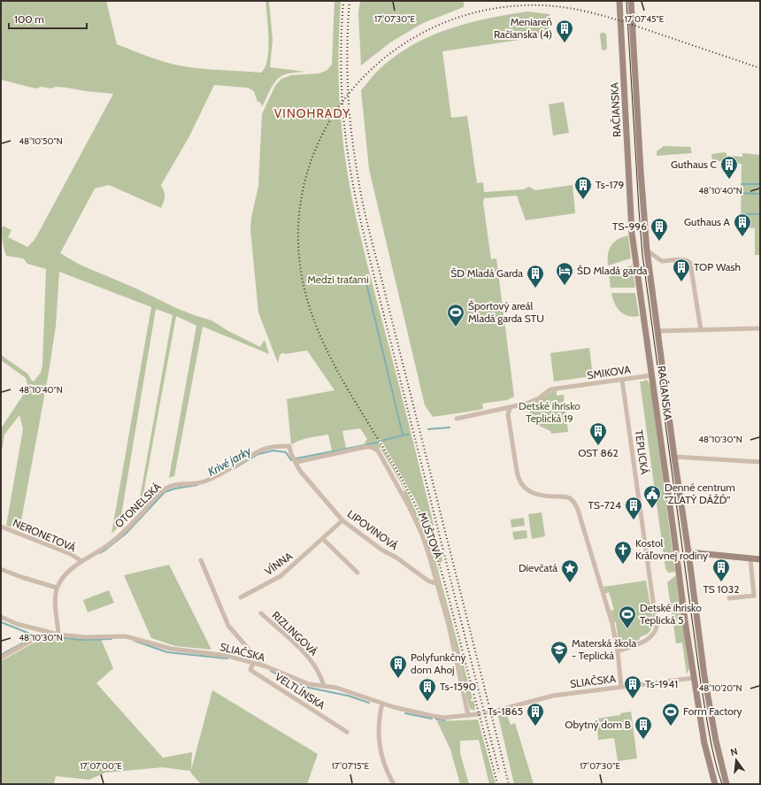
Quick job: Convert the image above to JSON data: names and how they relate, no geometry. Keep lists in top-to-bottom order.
{
  "streets": {
    "main road": ["RAČIANSKA"],
    "street": [
      "SMIKOVA",
      "TEPLICKÁ",
      "OTONELSKÁ",
      "LIPOVINOVÁ",
      "NERONETOVÁ",
      "MUŠTOVÁ",
      "VÍNNA",
      "RIZLINGOVÁ",
      "SLIAČSKA",
      "VELTLÍNSKA"
    ]
  },
  "crossings": [
    ["RAČIANSKA", "SMIKOVA"],
    ["RAČIANSKA", "SLIAČSKA"],
    ["SMIKOVA", "TEPLICKÁ"],
    ["OTONELSKÁ", "LIPOVINOVÁ"],
    ["OTONELSKÁ", "NERONETOVÁ"],
    ["LIPOVINOVÁ", "MUŠTOVÁ"],
    ["LIPOVINOVÁ", "VÍNNA"],
    ["MUŠTOVÁ", "SLIAČSKA"],
    ["RIZLINGOVÁ", "SLIAČSKA"],
    ["SLIAČSKA", "VELTLÍNSKA"]
  ],
  "districts": ["VINOHRADY"],
  "water": ["Krivé jarky"],
  "parks": ["Medzi traťami", "Detské ihrisko Teplická 19"],
  "places": {
    "building": [
      "Meniareň Račianska (4)",
      "Guthaus C",
      "Ts-179",
      "Guthaus A",
      "TS-996",
      "TOP Wash",
      "ŠD Mladá Garda",
      "OST 862",
      "TS-724",
      "TS 1032",
      "Polyfunkčný dom Ahoj",
      "Ts-1941",
      "Ts-1590",
      "Ts-1865",
      "Obytný dom B"
    ],
    "hotel": ["ŠD Mladá garda"],
    "sports": ["Športový areál Mladá garda STU", "Detské ihrisko Teplická 5", "Form Factory"],
    "public building": ["Denné centrum \"ZLATÝ DÁŽĎ\""],
    "church": ["Kostol Kráľovnej rodiny"],
    "place": ["Dievčatá"],
    "school or university": ["Materská škola - Teplická"]
  },
  "scale_bar": "100 m",
  "north": "top",
  "coordinates": [
    "17°07'30\"E",
    "17°07'45\"E",
    "48°10'50\"N",
    "48°10'40\"N",
    "48°10'30\"N",
    "48°10'20\"N",
    "17°07'00\"E",
    "17°07'15\"E"
  ]
}
